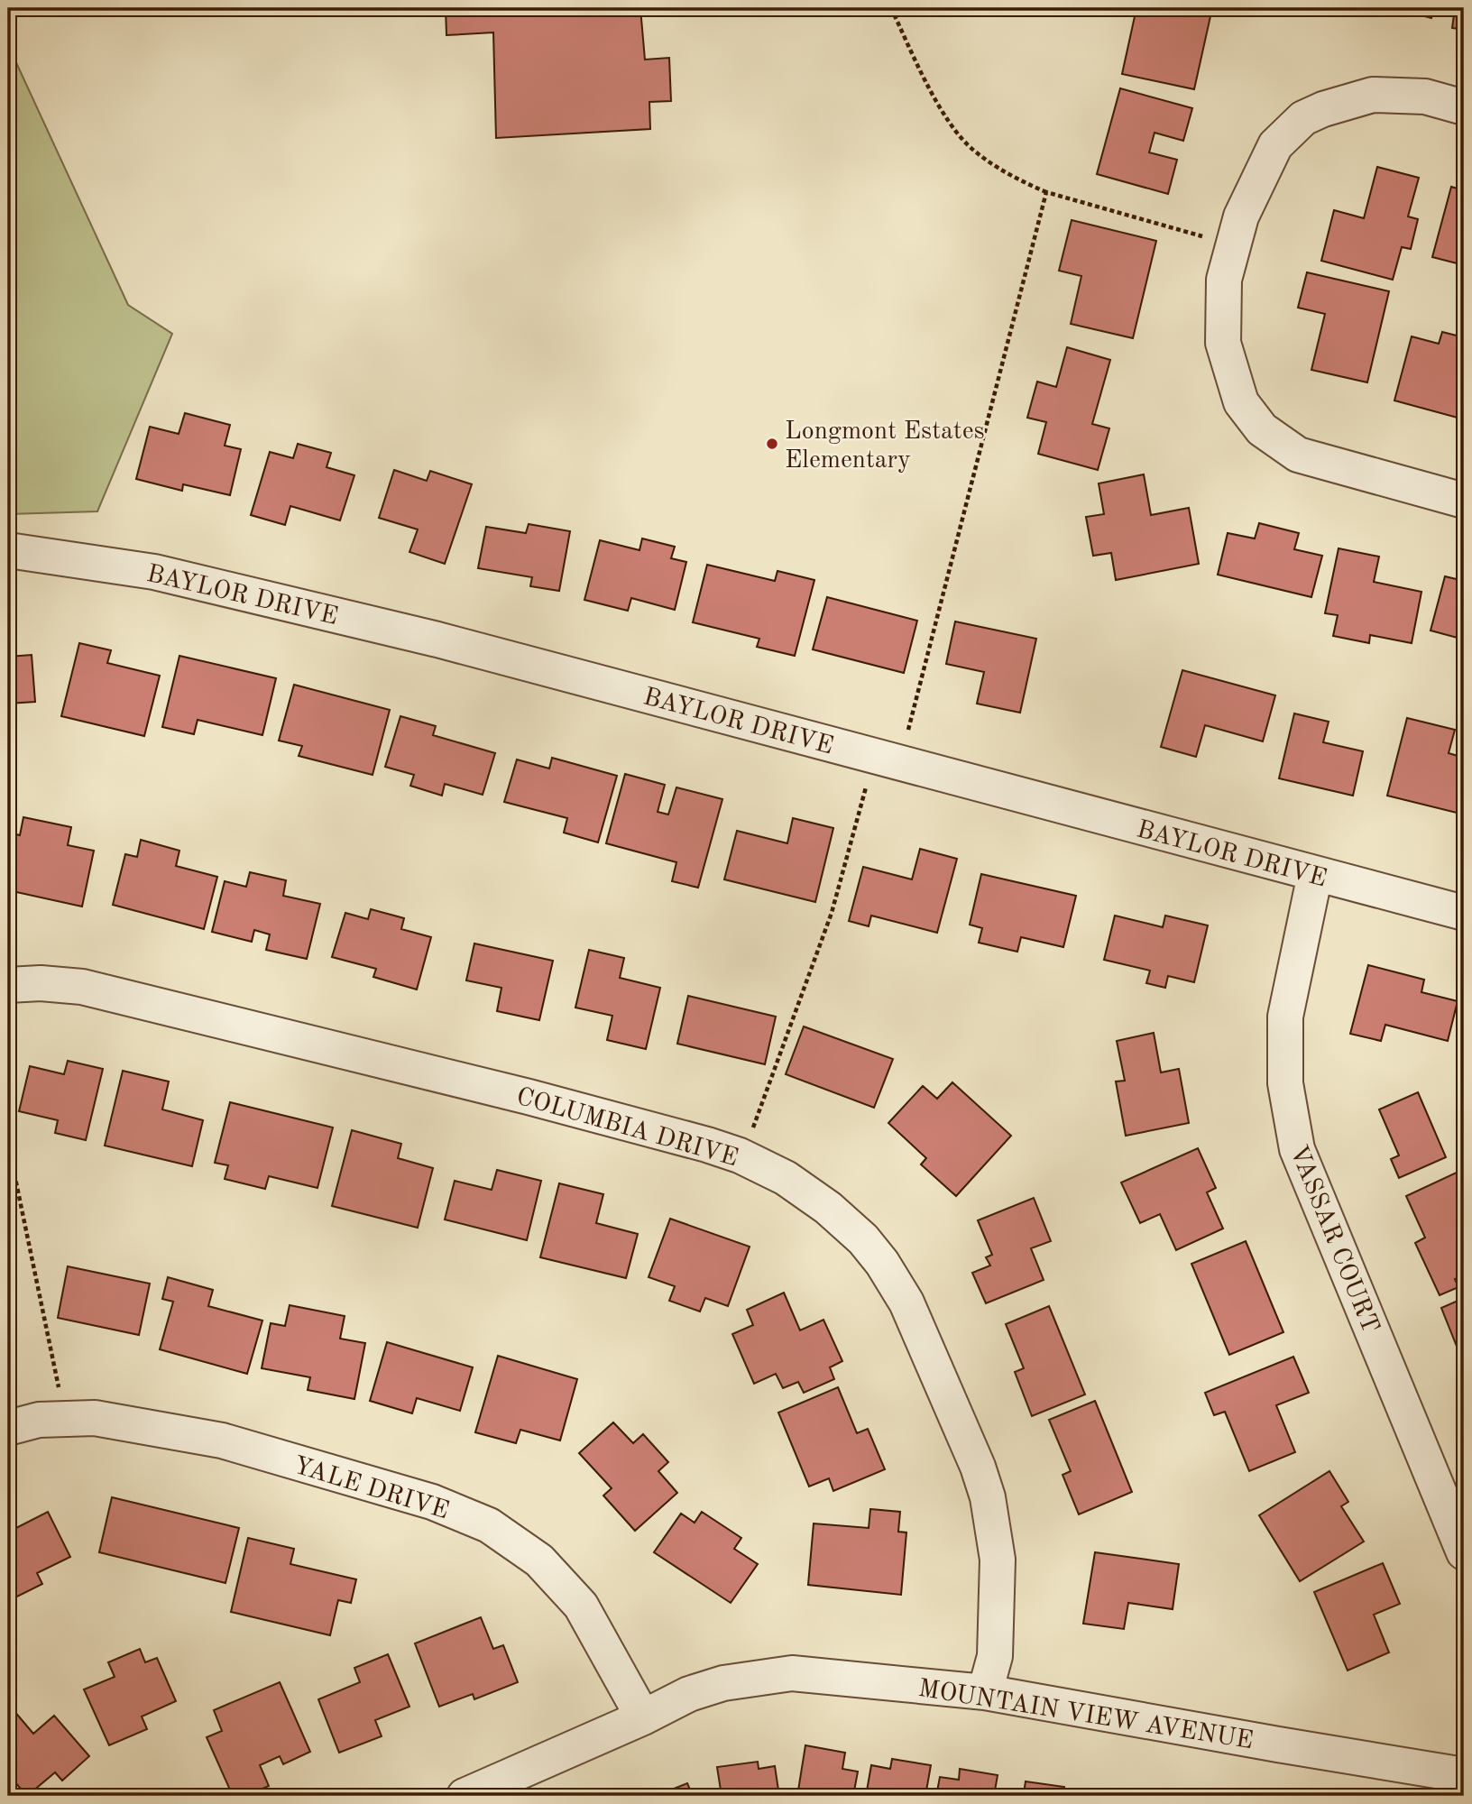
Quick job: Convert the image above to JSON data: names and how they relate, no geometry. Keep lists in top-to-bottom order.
{
  "streets": {
    "street": [
      "BAYLOR DRIVE",
      "COLUMBIA DRIVE",
      "VASSAR COURT",
      "YALE DRIVE",
      "MOUNTAIN VIEW AVENUE"
    ]
  },
  "crossings": [
    ["BAYLOR DRIVE", "VASSAR COURT"],
    ["COLUMBIA DRIVE", "MOUNTAIN VIEW AVENUE"],
    ["YALE DRIVE", "MOUNTAIN VIEW AVENUE"]
  ],
  "places": ["Longmont Estates Elementary"]
}
